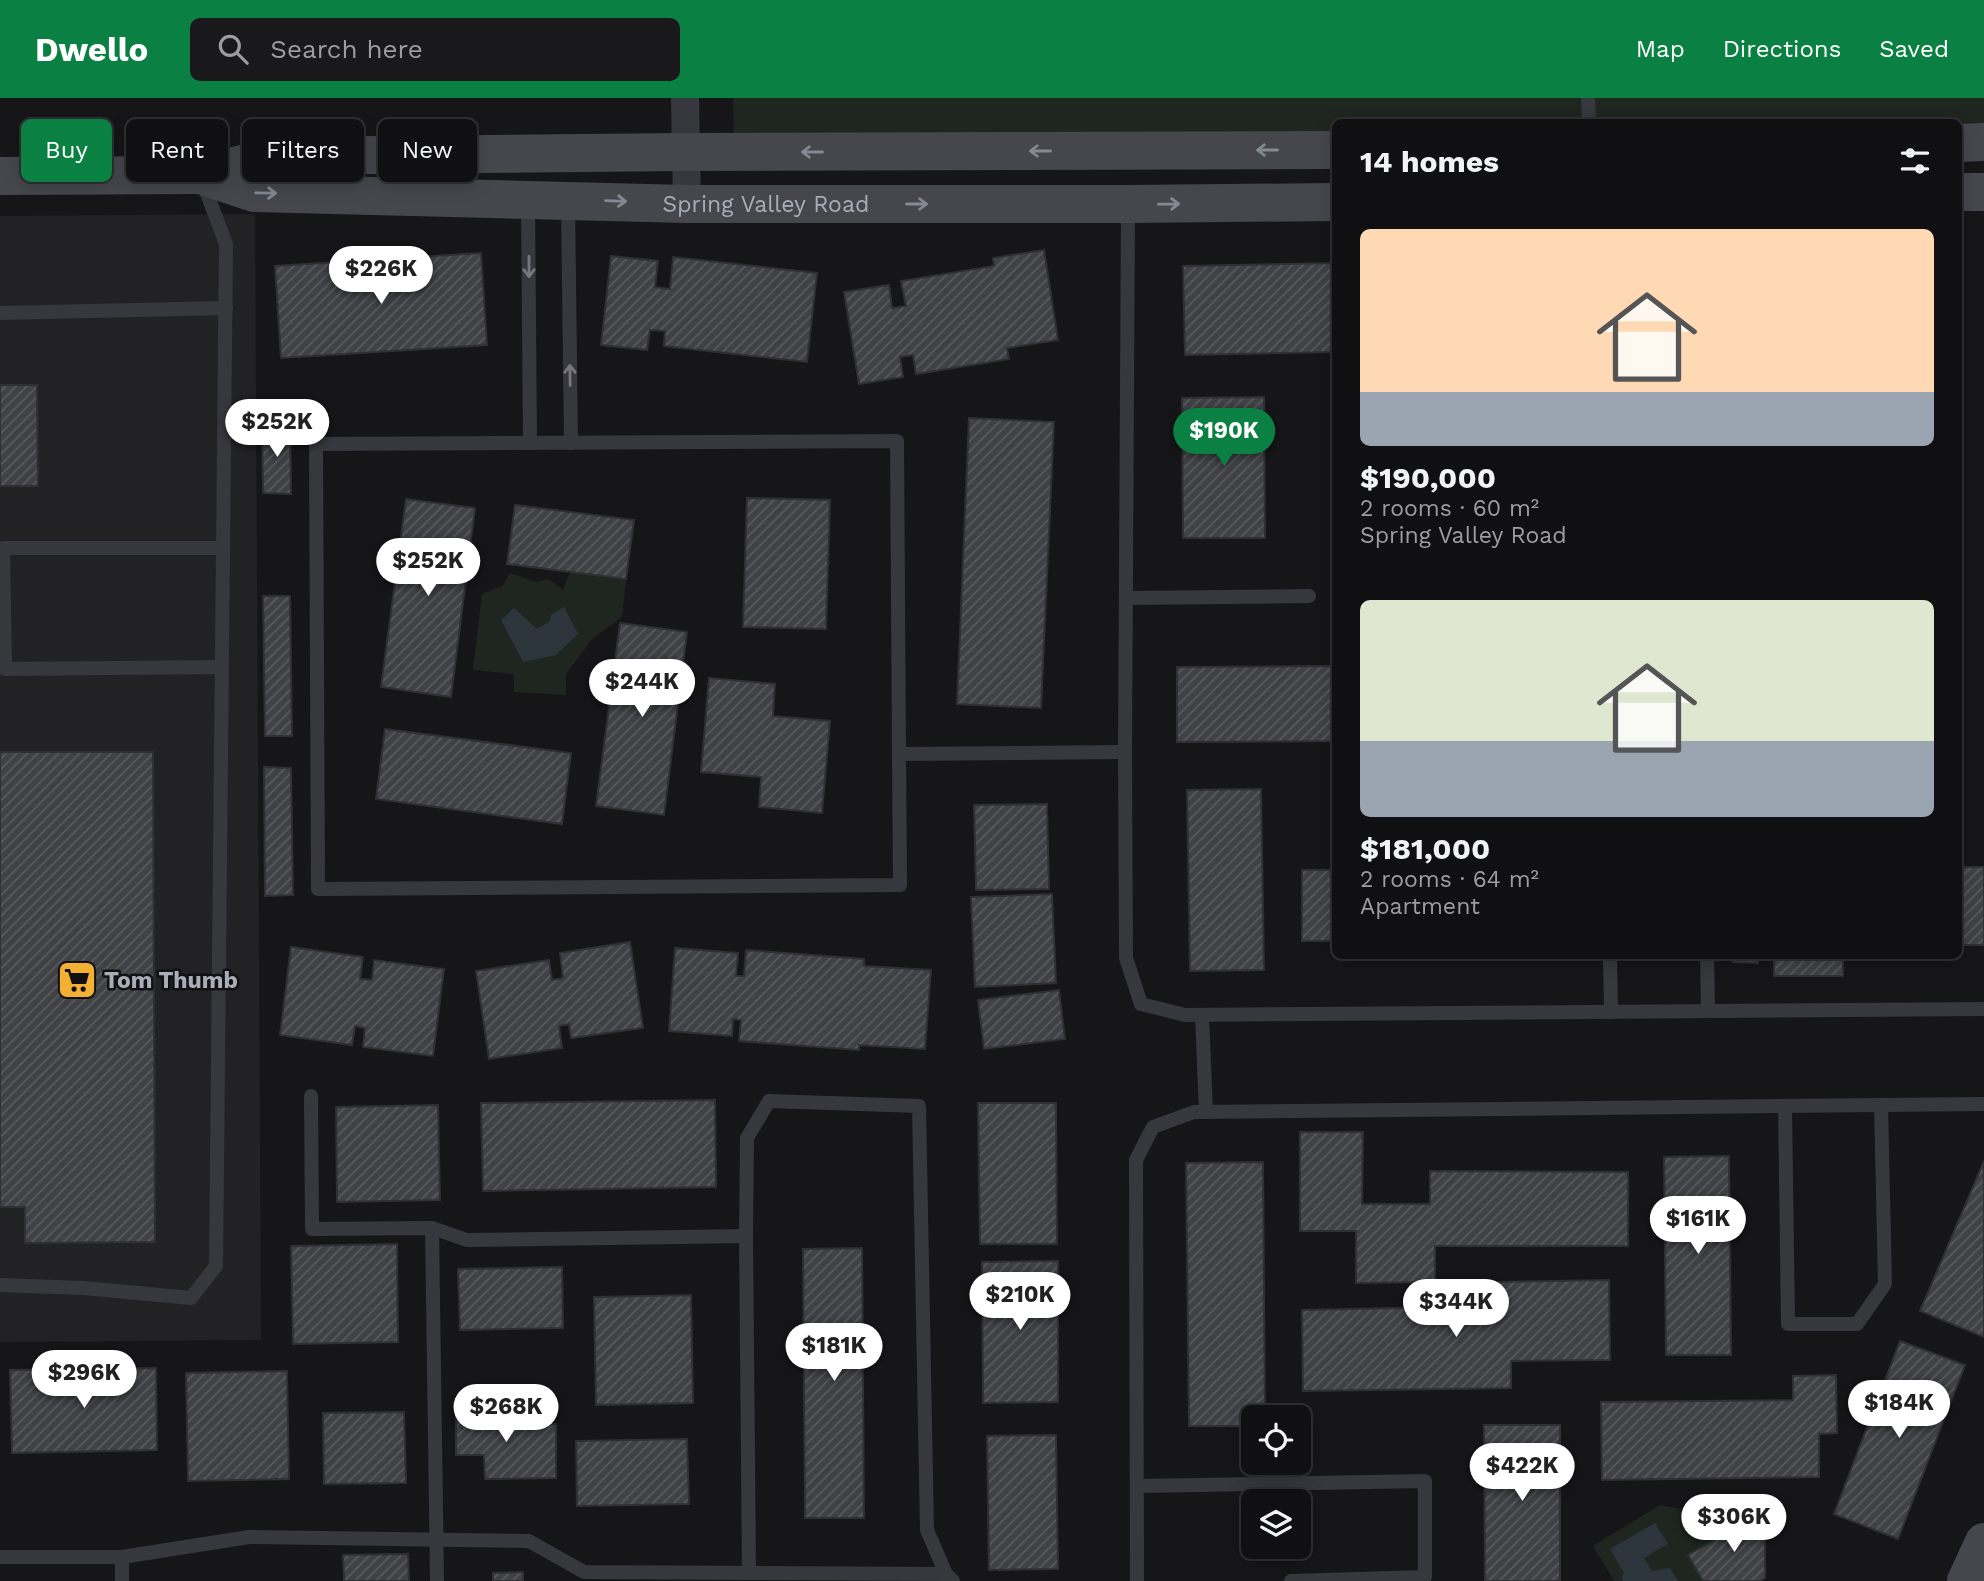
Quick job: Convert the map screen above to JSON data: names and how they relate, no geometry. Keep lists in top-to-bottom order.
{
  "streets": {
    "street": ["Spring Valley Road"]
  },
  "places": {
    "supermarket": ["Tom Thumb"]
  },
  "page": {
    "header": "Dwello",
    "search": "Search here",
    "nav": ["Map", "Directions", "Saved"],
    "chip": [
      "Buy",
      "Rent",
      "Filters",
      "New"
    ],
    "heading": "14 homes",
    "list": [
      {
        "name": "$190,000",
        "note": "2 rooms · 60 m² · Spring Valley Road"
      },
      {
        "name": "$181,000",
        "note": "2 rooms · 64 m² · Apartment"
      }
    ],
    "price": [
      "$226K",
      "$252K",
      "$190K",
      "$252K",
      "$244K",
      "$161K",
      "$210K",
      "$344K",
      "$181K",
      "$296K",
      "$184K",
      "$268K",
      "$422K",
      "$306K"
    ]
  }
}
